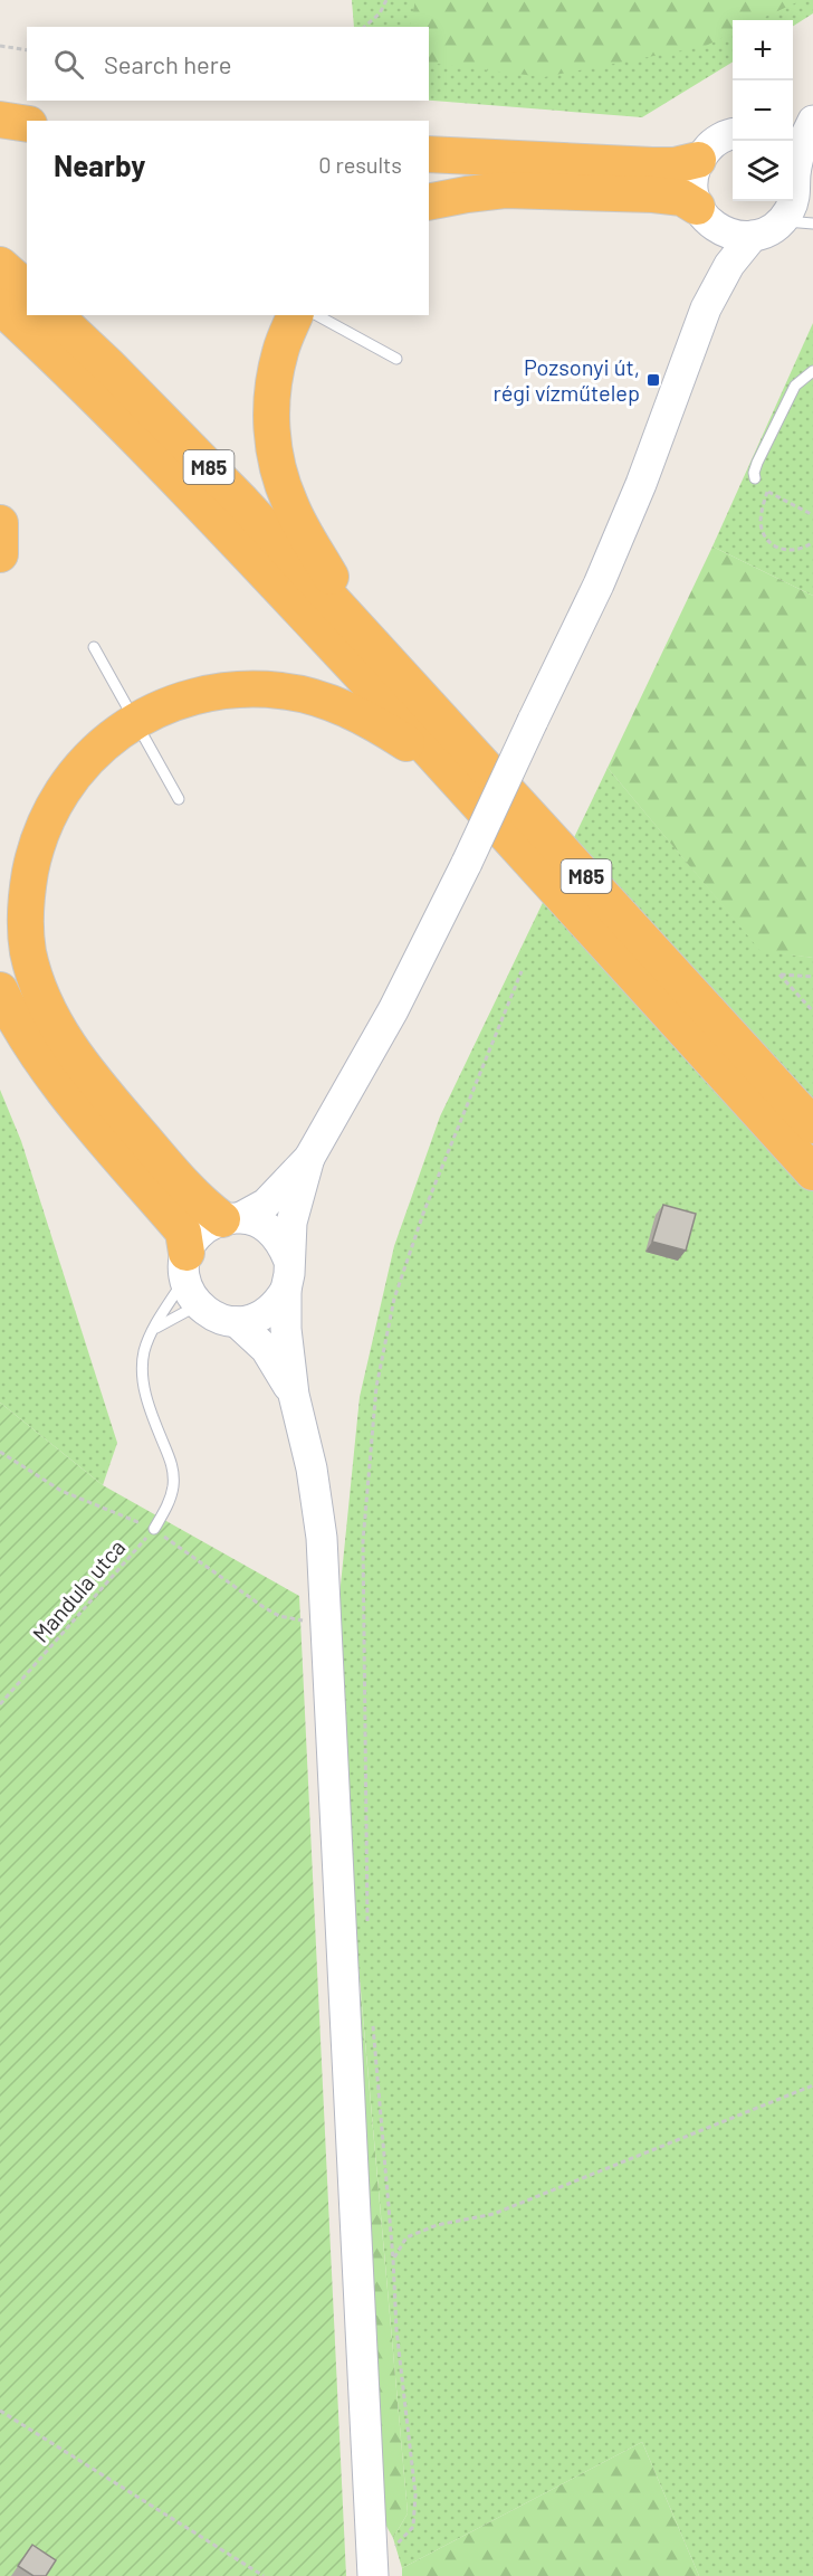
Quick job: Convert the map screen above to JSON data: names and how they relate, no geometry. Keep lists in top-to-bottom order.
{
  "streets": {
    "highway": ["M85"],
    "path": ["Mandula utca"]
  },
  "places": {
    "transit": ["Pozsonyi út, régi vízműtelep"]
  },
  "page": {
    "map_buttons": ["+", "−"],
    "search": "Search here",
    "heading": ["Nearby", "0 results"]
  }
}
